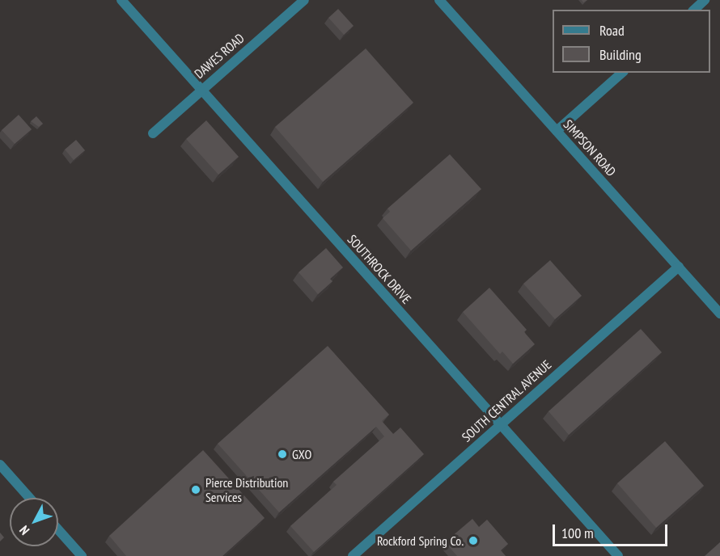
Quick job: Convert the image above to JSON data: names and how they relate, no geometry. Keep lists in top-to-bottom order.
{
  "streets": {
    "street": [
      "DAWES ROAD",
      "SIMPSON ROAD",
      "SOUTHROCK DRIVE",
      "SOUTH CENTRAL AVENUE"
    ]
  },
  "crossings": [
    ["DAWES ROAD", "SOUTHROCK DRIVE"],
    ["SIMPSON ROAD", "SOUTH CENTRAL AVENUE"],
    ["SOUTHROCK DRIVE", "SOUTH CENTRAL AVENUE"]
  ],
  "places": ["GXO", "Pierce Distribution Services", "Rockford Spring Co."],
  "legend": ["Road", "Building"],
  "scale_bar": "100 m",
  "north": "bottom left"
}
